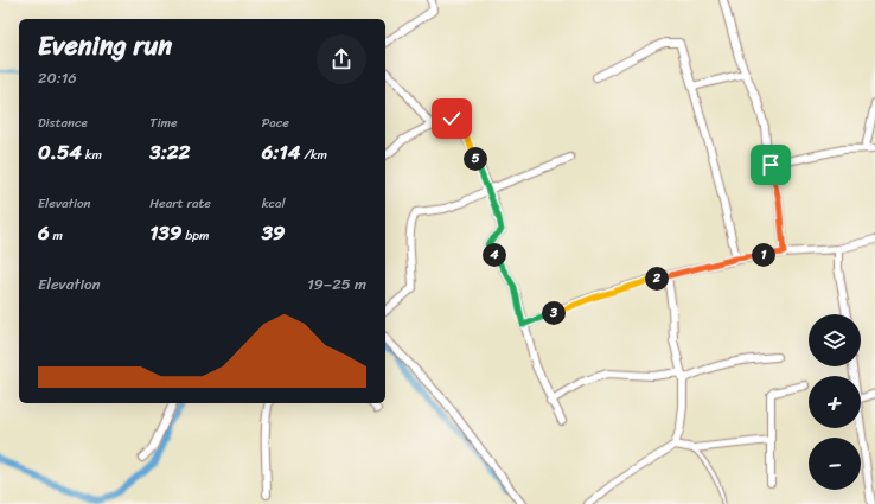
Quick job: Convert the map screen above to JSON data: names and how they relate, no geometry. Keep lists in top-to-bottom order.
{
  "page": {
    "heading": ["Evening run", "20:16"],
    "stats": [
      ["Distance", "0.54 km"],
      ["Time", "3:22"],
      ["Pace", "6:14 /km"],
      ["Elevation", "6 m"],
      ["Heart rate", "139 bpm"],
      ["kcal", "39"]
    ],
    "pins": [
      "5",
      "1",
      "4",
      "2",
      "3"
    ],
    "chart": ["Elevation", "19–25 m"],
    "map_buttons": ["+", "−"]
  }
}
